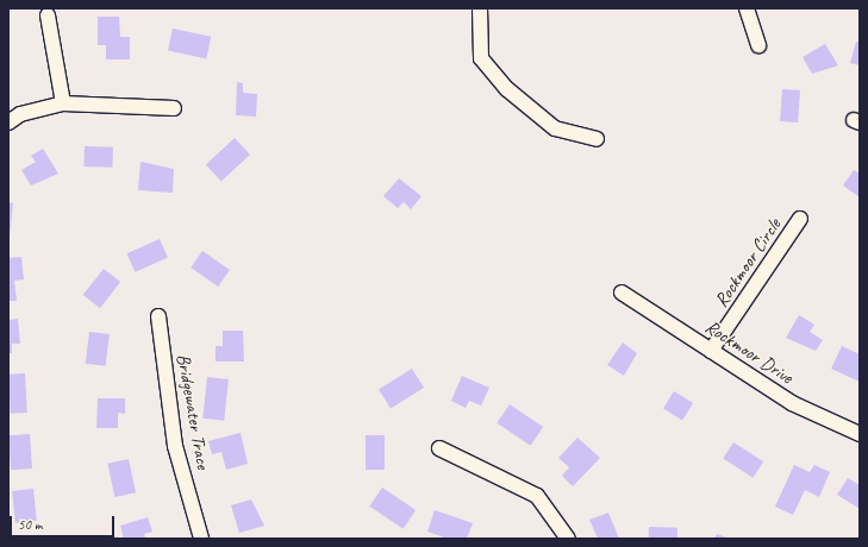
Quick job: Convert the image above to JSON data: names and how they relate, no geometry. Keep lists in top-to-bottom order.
{
  "streets": {
    "street": ["Rockmoor Circle", "Rockmoor Drive", "Bridgewater Trace"]
  },
  "crossings": [
    ["Rockmoor Circle", "Rockmoor Drive"]
  ],
  "scale_bar": "50 m"
}
